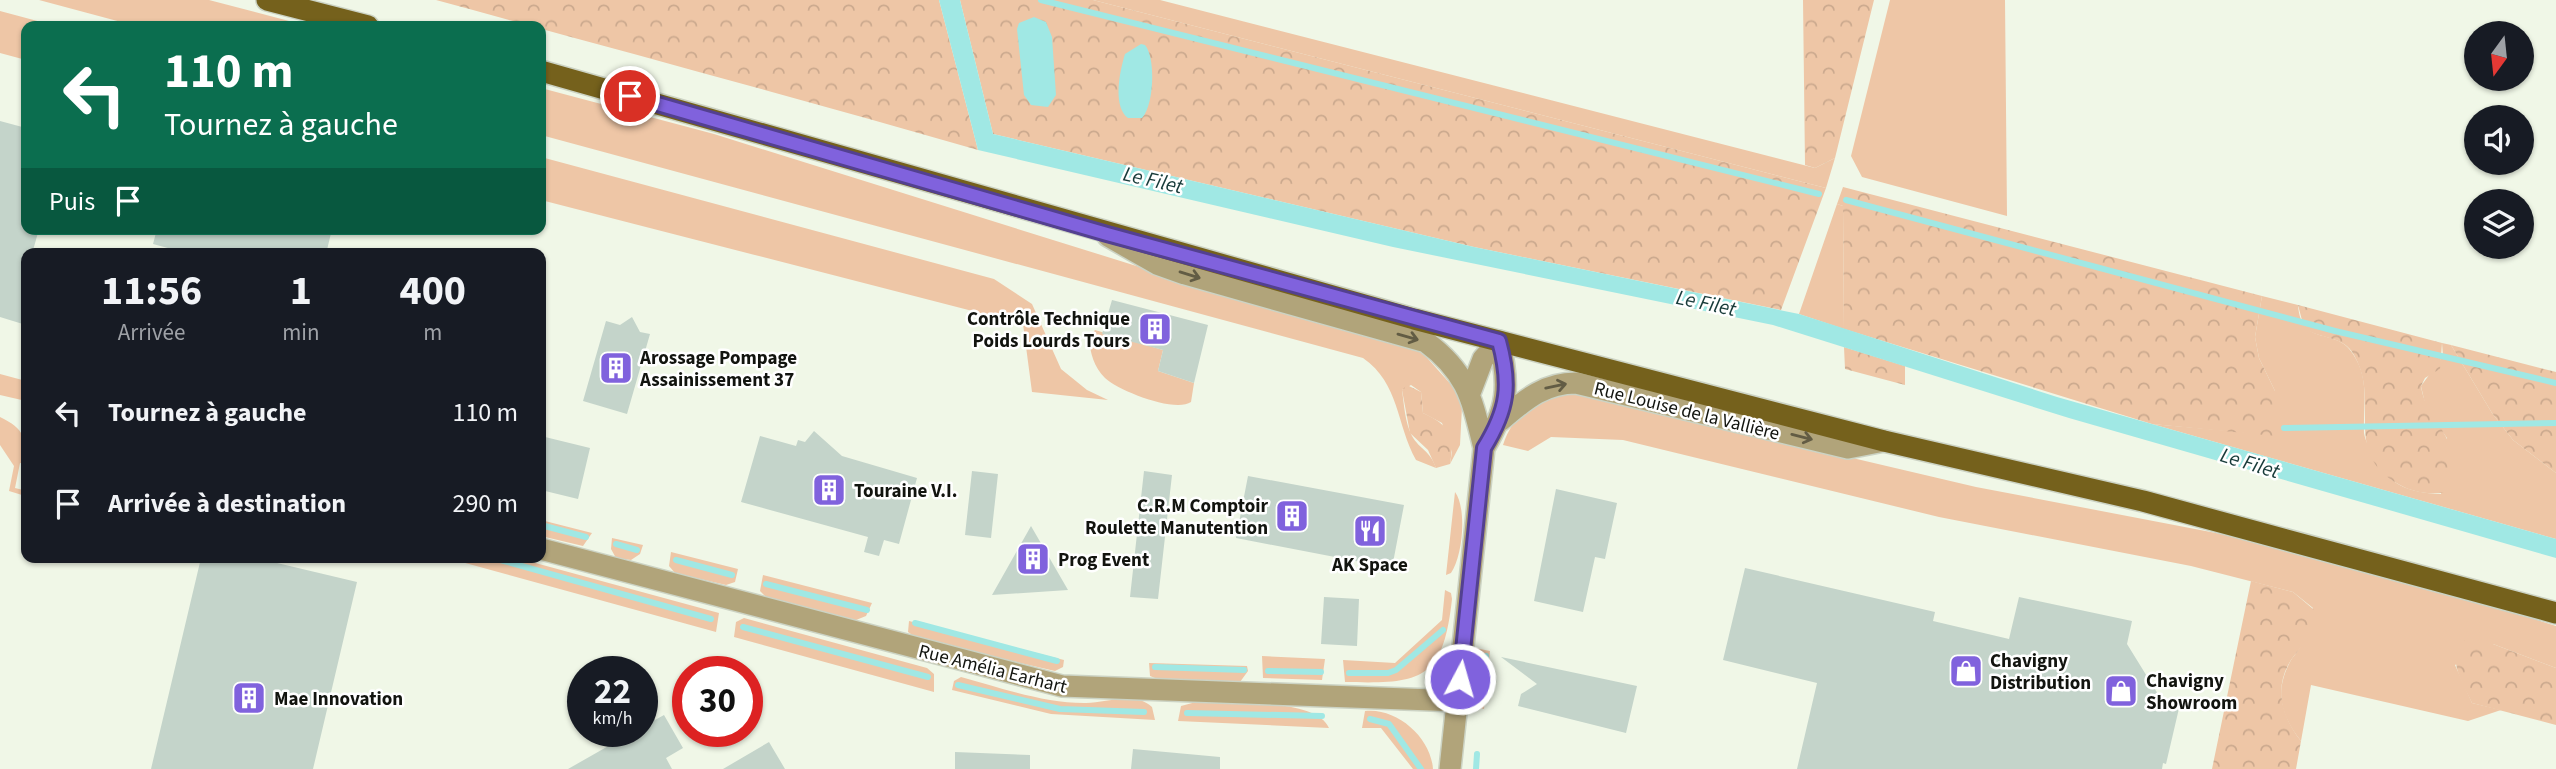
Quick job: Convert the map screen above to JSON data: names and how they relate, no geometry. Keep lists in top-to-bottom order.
{
  "streets": {
    "street": ["Rue Louise de la Vallière", "Rue Amélia Earhart"]
  },
  "crossings": [
    ["Rue Louise de la Vallière", "Rue Amélia Earhart"]
  ],
  "one_way": ["Rue Louise de la Vallière"],
  "water": ["Le Filet"],
  "places": {
    "building": [
      "Contrôle Technique Poids Lourds Tours",
      "Arossage Pompage Assainissement 37",
      "Touraine V.I.",
      "C.R.M Comptoir Roulette Manutention",
      "Prog Event",
      "Mae Innovation"
    ],
    "restaurant": ["AK Space"],
    "shop": ["Chavigny Distribution", "Chavigny Showroom"]
  },
  "north": "bottom",
  "page": {
    "turn": ["110 m", "Tournez à gauche"],
    "then": "Puis",
    "eta": [
      "11:56",
      "Arrivée",
      "1",
      "min",
      "400",
      "m"
    ],
    "list": [
      {
        "name": "Tournez à gauche",
        "value": "110 m"
      },
      {
        "name": "Arrivée à destination",
        "value": "290 m"
      }
    ],
    "speed": "22 km/h",
    "limit": "30"
  }
}
